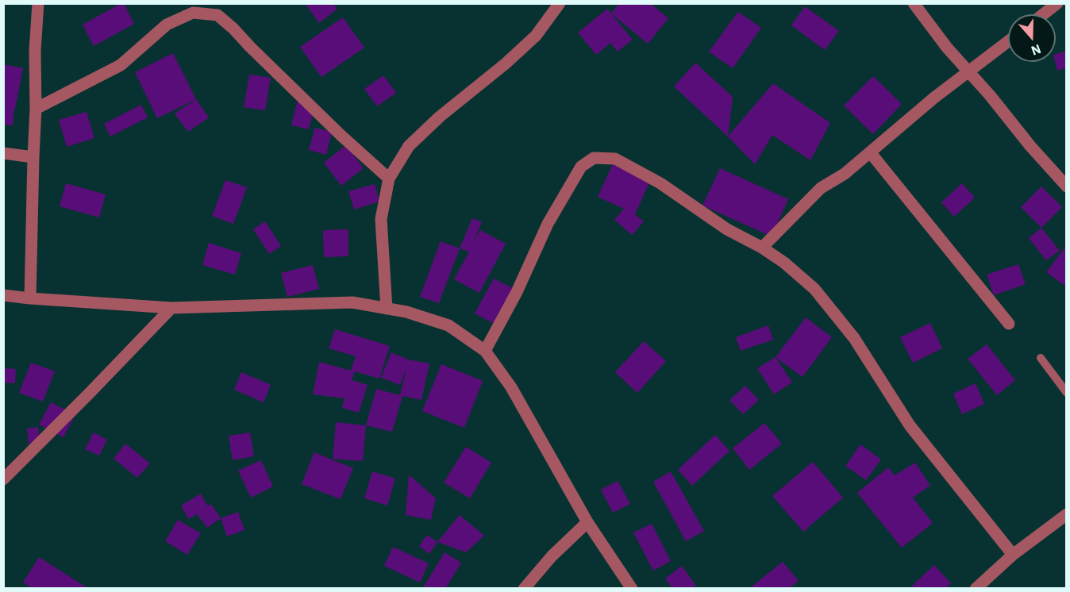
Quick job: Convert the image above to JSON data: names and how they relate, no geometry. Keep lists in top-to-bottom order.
{
  "north": "bottom"
}
